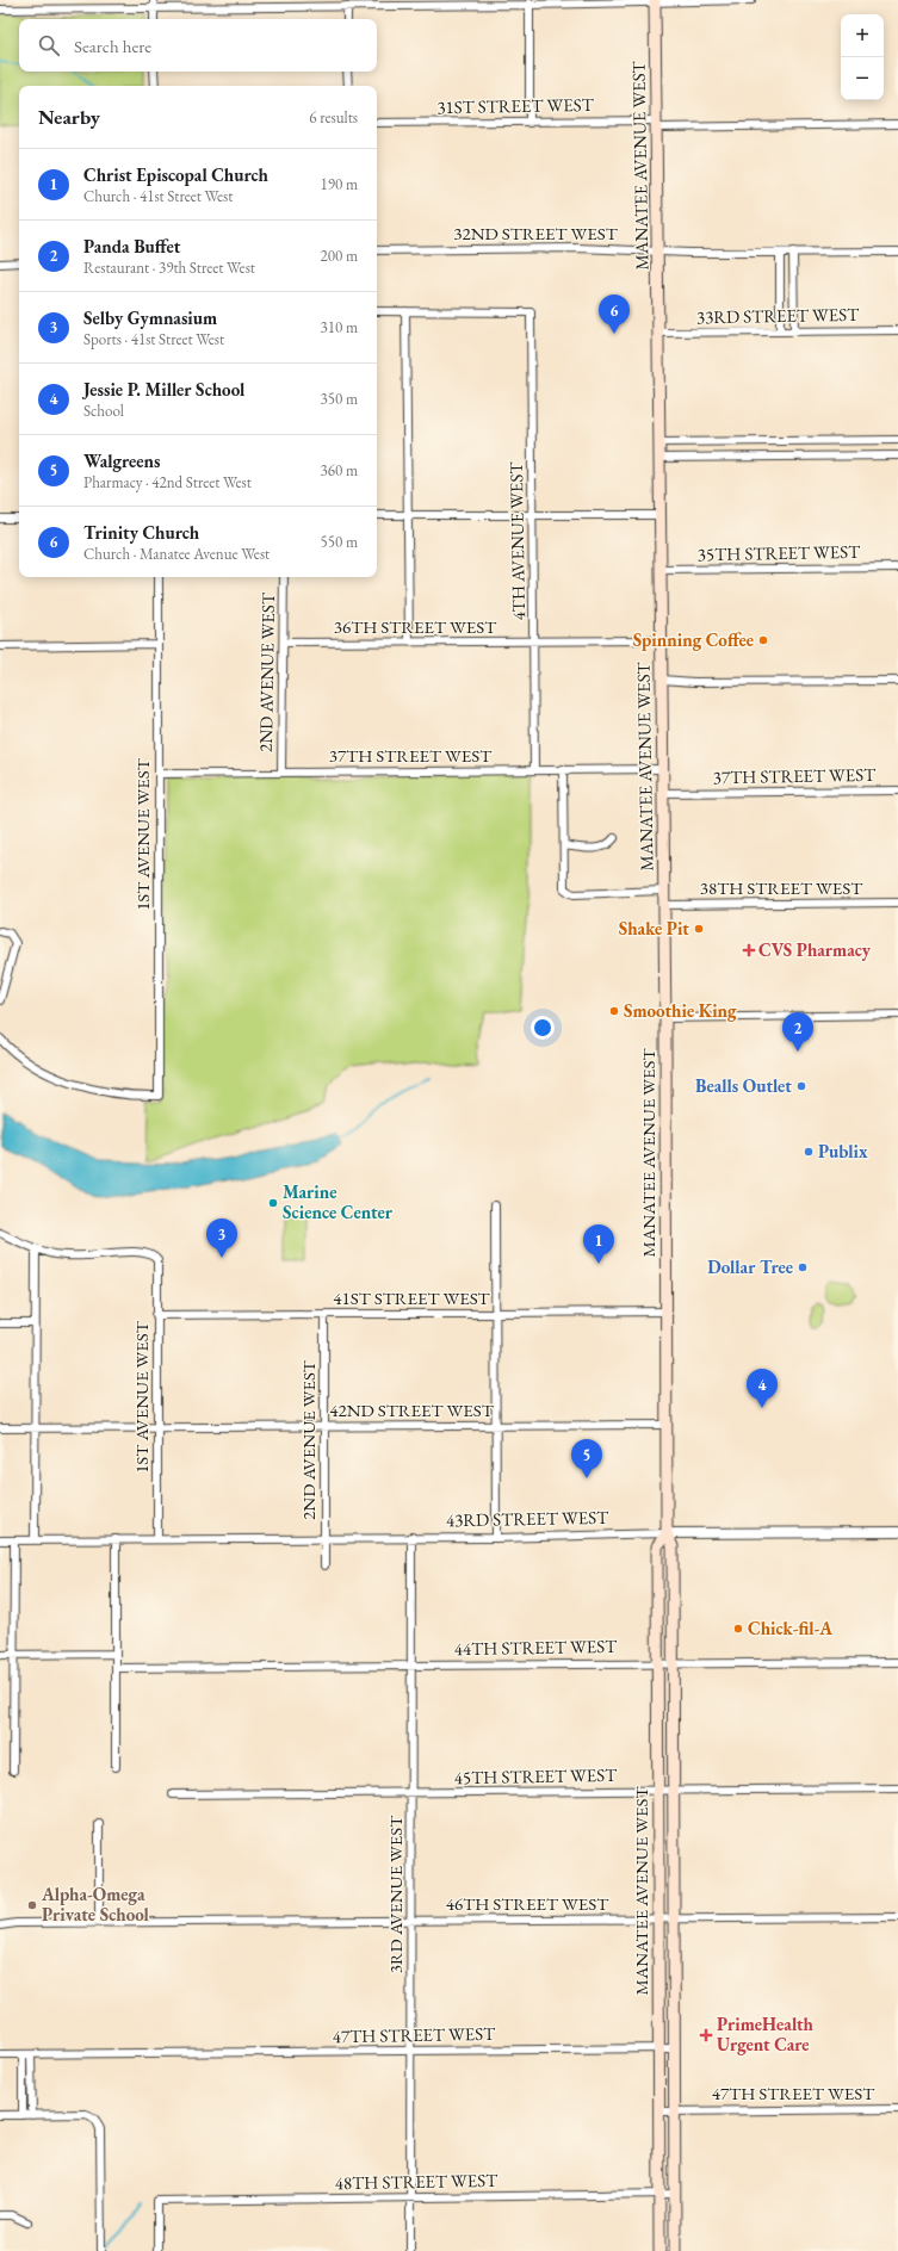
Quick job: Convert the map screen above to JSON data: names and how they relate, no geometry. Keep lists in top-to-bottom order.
{
  "streets": {
    "main road": ["MANATEE AVENUE WEST"],
    "street": [
      "31ST STREET WEST",
      "32ND STREET WEST",
      "33RD STREET WEST",
      "4TH AVENUE WEST",
      "35TH STREET WEST",
      "36TH STREET WEST",
      "2ND AVENUE WEST",
      "37TH STREET WEST",
      "1ST AVENUE WEST",
      "38TH STREET WEST",
      "41ST STREET WEST",
      "42ND STREET WEST",
      "43RD STREET WEST",
      "44TH STREET WEST",
      "45TH STREET WEST",
      "3RD AVENUE WEST",
      "46TH STREET WEST",
      "47TH STREET WEST",
      "48TH STREET WEST"
    ]
  },
  "crossings": [
    ["31ST STREET WEST", "MANATEE AVENUE WEST"],
    ["MANATEE AVENUE WEST", "32ND STREET WEST"],
    ["MANATEE AVENUE WEST", "33RD STREET WEST"],
    ["MANATEE AVENUE WEST", "35TH STREET WEST"],
    ["MANATEE AVENUE WEST", "36TH STREET WEST"],
    ["MANATEE AVENUE WEST", "37TH STREET WEST"],
    ["MANATEE AVENUE WEST", "38TH STREET WEST"],
    ["MANATEE AVENUE WEST", "41ST STREET WEST"],
    ["MANATEE AVENUE WEST", "42ND STREET WEST"],
    ["MANATEE AVENUE WEST", "43RD STREET WEST"],
    ["MANATEE AVENUE WEST", "44TH STREET WEST"],
    ["MANATEE AVENUE WEST", "45TH STREET WEST"],
    ["MANATEE AVENUE WEST", "46TH STREET WEST"],
    ["MANATEE AVENUE WEST", "47TH STREET WEST"],
    ["MANATEE AVENUE WEST", "48TH STREET WEST"],
    ["4TH AVENUE WEST", "36TH STREET WEST"],
    ["4TH AVENUE WEST", "37TH STREET WEST"],
    ["36TH STREET WEST", "2ND AVENUE WEST"],
    ["2ND AVENUE WEST", "37TH STREET WEST"],
    ["2ND AVENUE WEST", "41ST STREET WEST"],
    ["2ND AVENUE WEST", "42ND STREET WEST"],
    ["2ND AVENUE WEST", "43RD STREET WEST"],
    ["37TH STREET WEST", "1ST AVENUE WEST"],
    ["1ST AVENUE WEST", "41ST STREET WEST"],
    ["1ST AVENUE WEST", "42ND STREET WEST"],
    ["1ST AVENUE WEST", "43RD STREET WEST"],
    ["43RD STREET WEST", "3RD AVENUE WEST"],
    ["44TH STREET WEST", "3RD AVENUE WEST"],
    ["45TH STREET WEST", "3RD AVENUE WEST"],
    ["3RD AVENUE WEST", "46TH STREET WEST"],
    ["3RD AVENUE WEST", "47TH STREET WEST"],
    ["3RD AVENUE WEST", "48TH STREET WEST"]
  ],
  "places": {
    "other": [
      "Spinning Coffee",
      "Shake Pit",
      "Smoothie King",
      "Bealls Outlet",
      "Publix",
      "Marine Science Center",
      "Dollar Tree",
      "Chick-fil-A",
      "Alpha-Omega Private School"
    ],
    "health": ["CVS Pharmacy", "PrimeHealth Urgent Care"]
  },
  "page": {
    "map_buttons": ["+", "−"],
    "search": "Search here",
    "heading": ["Nearby", "6 results"],
    "list": [
      {
        "mark": "1",
        "name": "Christ Episcopal Church",
        "note": "Church · 41st Street West",
        "value": "190 m"
      },
      {
        "mark": "2",
        "name": "Panda Buffet",
        "note": "Restaurant · 39th Street West",
        "value": "200 m"
      },
      {
        "mark": "3",
        "name": "Selby Gymnasium",
        "note": "Sports · 41st Street West",
        "value": "310 m"
      },
      {
        "mark": "4",
        "name": "Jessie P. Miller School",
        "note": "School",
        "value": "350 m"
      },
      {
        "mark": "5",
        "name": "Walgreens",
        "note": "Pharmacy · 42nd Street West",
        "value": "360 m"
      },
      {
        "mark": "6",
        "name": "Trinity Church",
        "note": "Church · Manatee Avenue West",
        "value": "550 m"
      }
    ],
    "pins": [
      "6",
      "2",
      "3",
      "1",
      "4",
      "5"
    ]
  }
}
